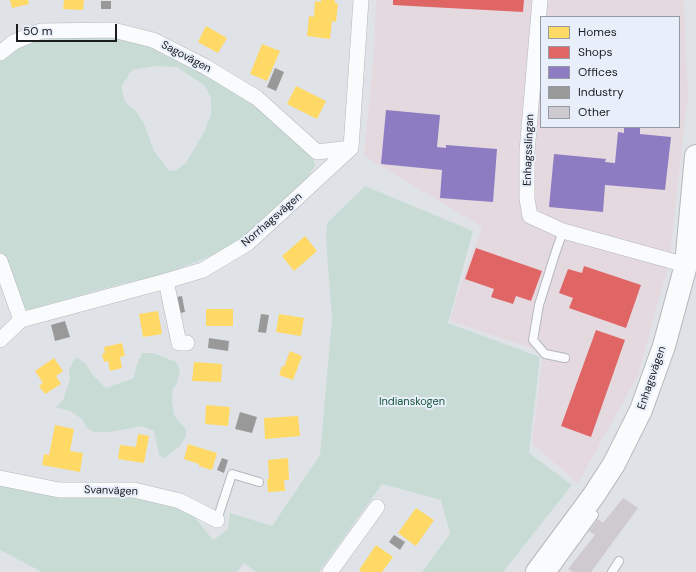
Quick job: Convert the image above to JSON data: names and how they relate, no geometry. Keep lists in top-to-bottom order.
{
  "streets": {
    "street": [
      "Sagovägen",
      "Enhagsslingan",
      "Norrhagsvägen",
      "Enhagsvägen",
      "Svanvägen"
    ]
  },
  "crossings": [
    ["Sagovägen", "Norrhagsvägen"],
    ["Enhagsslingan", "Enhagsvägen"]
  ],
  "parks": ["Indianskogen"],
  "legend": [
    "Homes",
    "Shops",
    "Offices",
    "Industry",
    "Other"
  ],
  "scale_bar": "50 m"
}
